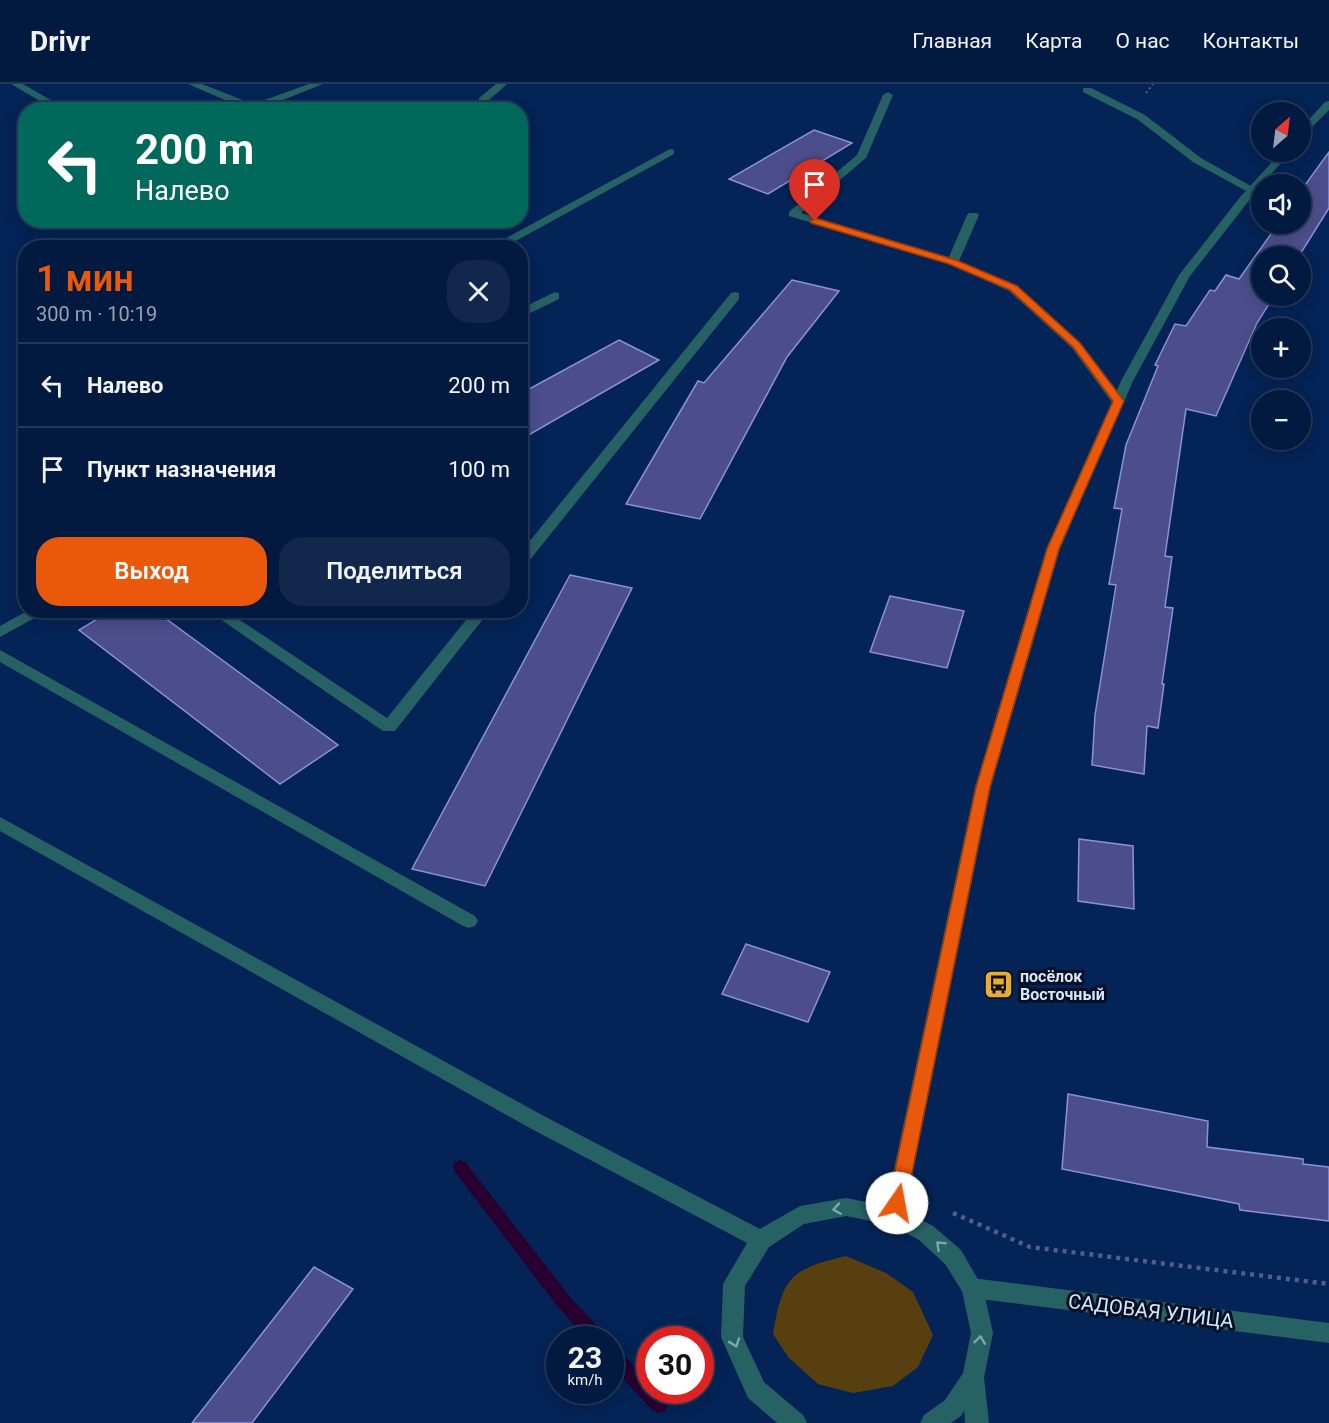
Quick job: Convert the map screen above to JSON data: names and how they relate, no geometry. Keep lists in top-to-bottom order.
{
  "streets": {
    "street": ["САДОВАЯ УЛИЦА"]
  },
  "places": {
    "bus stop": ["посёлок Восточный"]
  },
  "north": "top right",
  "page": {
    "header": "Drivr",
    "nav": [
      "Главная",
      "Карта",
      "О нас",
      "Контакты"
    ],
    "map_buttons": ["+", "−"],
    "turn": ["200 m", "Налево"],
    "heading": ["1 мин", "300 m · 10:19"],
    "list": [
      {
        "name": "Налево",
        "value": "200 m"
      },
      {
        "name": "Пункт назначения",
        "value": "100 m"
      }
    ],
    "buttons": ["Выход", "Поделиться"],
    "speed": "23 km/h",
    "limit": "30"
  }
}
